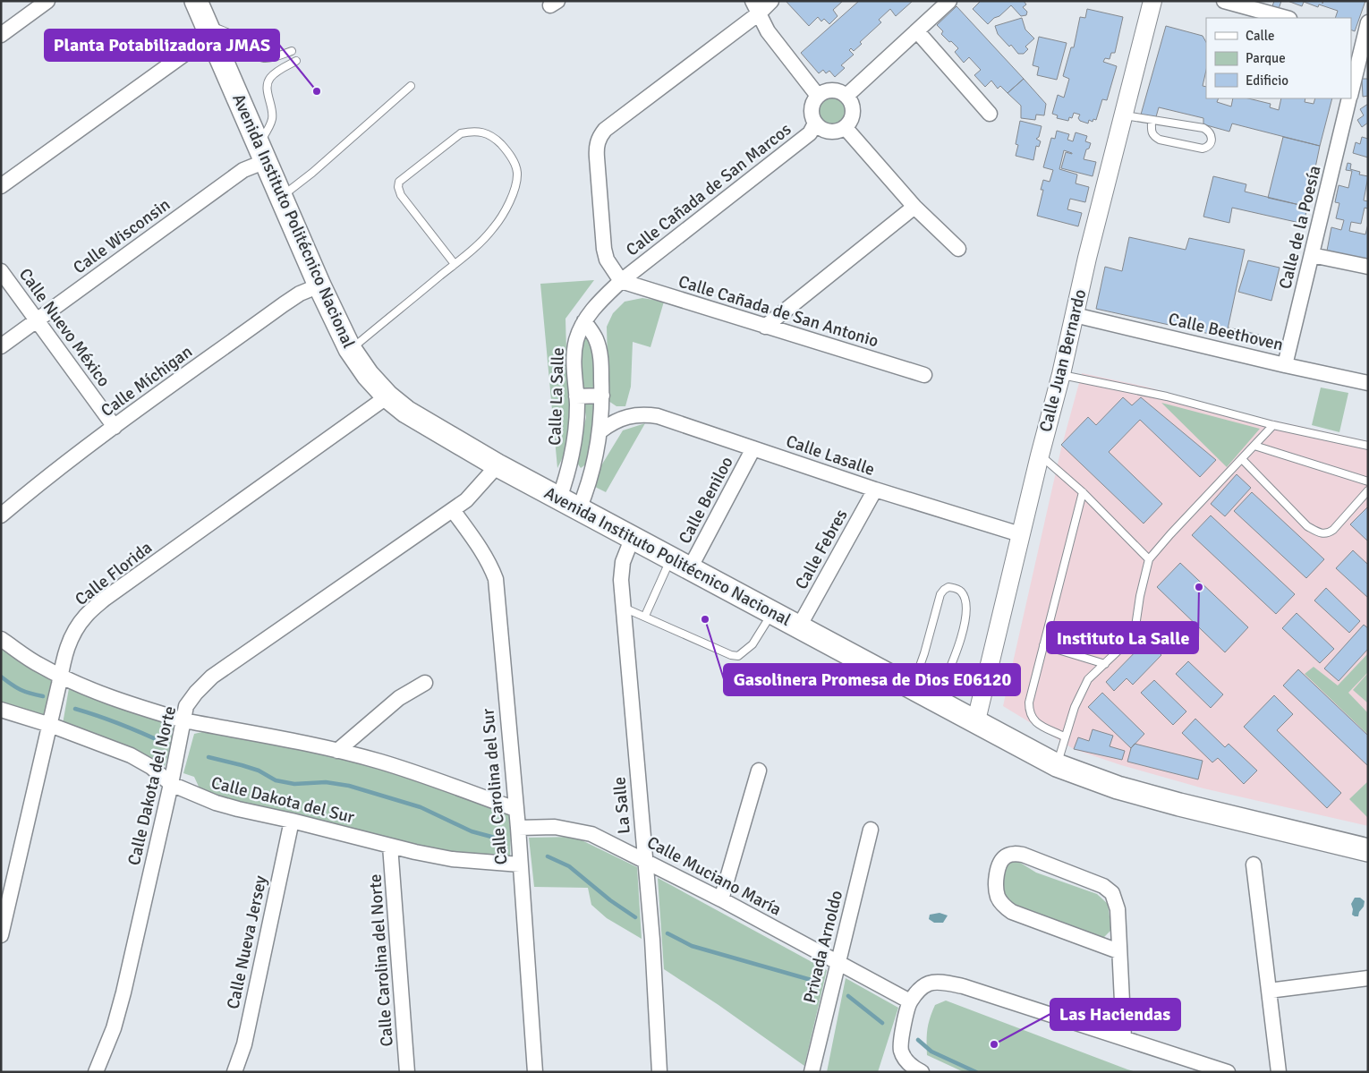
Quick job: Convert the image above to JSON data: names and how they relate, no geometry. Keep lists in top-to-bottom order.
{
  "streets": {
    "main road": ["Avenida Instituto Politécnico Nacional"],
    "street": [
      "Calle Cañada de San Marcos",
      "Calle de la Poesía",
      "Calle Wisconsin",
      "Calle Cañada de San Antonio",
      "Calle Nuevo México",
      "Calle Beethoven",
      "Calle Juan Bernardo",
      "Calle Míchigan",
      "Calle La Salle",
      "Calle Lasalle",
      "Calle Beniloo",
      "Calle Febres",
      "Calle Florida",
      "Calle Dakota del Norte",
      "Calle Carolina del Sur",
      "Calle Dakota del Sur",
      "La Salle",
      "Calle Muciano María",
      "Calle Nueva Jersey",
      "Privada Arnoldo",
      "Calle Carolina del Norte"
    ]
  },
  "crossings": [
    ["Calle Cañada de San Marcos", "Calle Cañada de San Antonio"],
    ["Calle Cañada de San Marcos", "Calle La Salle"],
    ["Avenida Instituto Politécnico Nacional", "Calle Wisconsin"],
    ["Avenida Instituto Politécnico Nacional", "Calle Juan Bernardo"],
    ["Avenida Instituto Politécnico Nacional", "Calle Míchigan"],
    ["Avenida Instituto Politécnico Nacional", "Calle La Salle"],
    ["Avenida Instituto Politécnico Nacional", "Calle Beniloo"],
    ["Avenida Instituto Politécnico Nacional", "Calle Febres"],
    ["Avenida Instituto Politécnico Nacional", "Calle Florida"],
    ["Avenida Instituto Politécnico Nacional", "Calle Dakota del Norte"],
    ["Avenida Instituto Politécnico Nacional", "La Salle"],
    ["Calle de la Poesía", "Calle Beethoven"],
    ["Calle Wisconsin", "Calle Nuevo México"],
    ["Calle Cañada de San Antonio", "Calle La Salle"],
    ["Calle Nuevo México", "Calle Míchigan"],
    ["Calle Beethoven", "Calle Juan Bernardo"],
    ["Calle Juan Bernardo", "Calle Lasalle"],
    ["Calle Lasalle", "Calle Beniloo"],
    ["Calle Lasalle", "Calle Febres"],
    ["Calle Florida", "Calle Dakota del Sur"],
    ["Calle Dakota del Norte", "Calle Carolina del Sur"],
    ["Calle Dakota del Norte", "Calle Dakota del Sur"],
    ["Calle Carolina del Sur", "Calle Dakota del Sur"],
    ["Calle Carolina del Sur", "Calle Muciano María"],
    ["Calle Dakota del Sur", "Calle Nueva Jersey"],
    ["Calle Dakota del Sur", "Calle Carolina del Norte"],
    ["La Salle", "Calle Muciano María"],
    ["Calle Muciano María", "Privada Arnoldo"]
  ],
  "places": [
    "Planta Potabilizadora JMAS",
    "Instituto La Salle",
    "Gasolinera Promesa de Dios E06120",
    "Las Haciendas"
  ],
  "legend": ["Calle", "Parque", "Edificio"]
}
